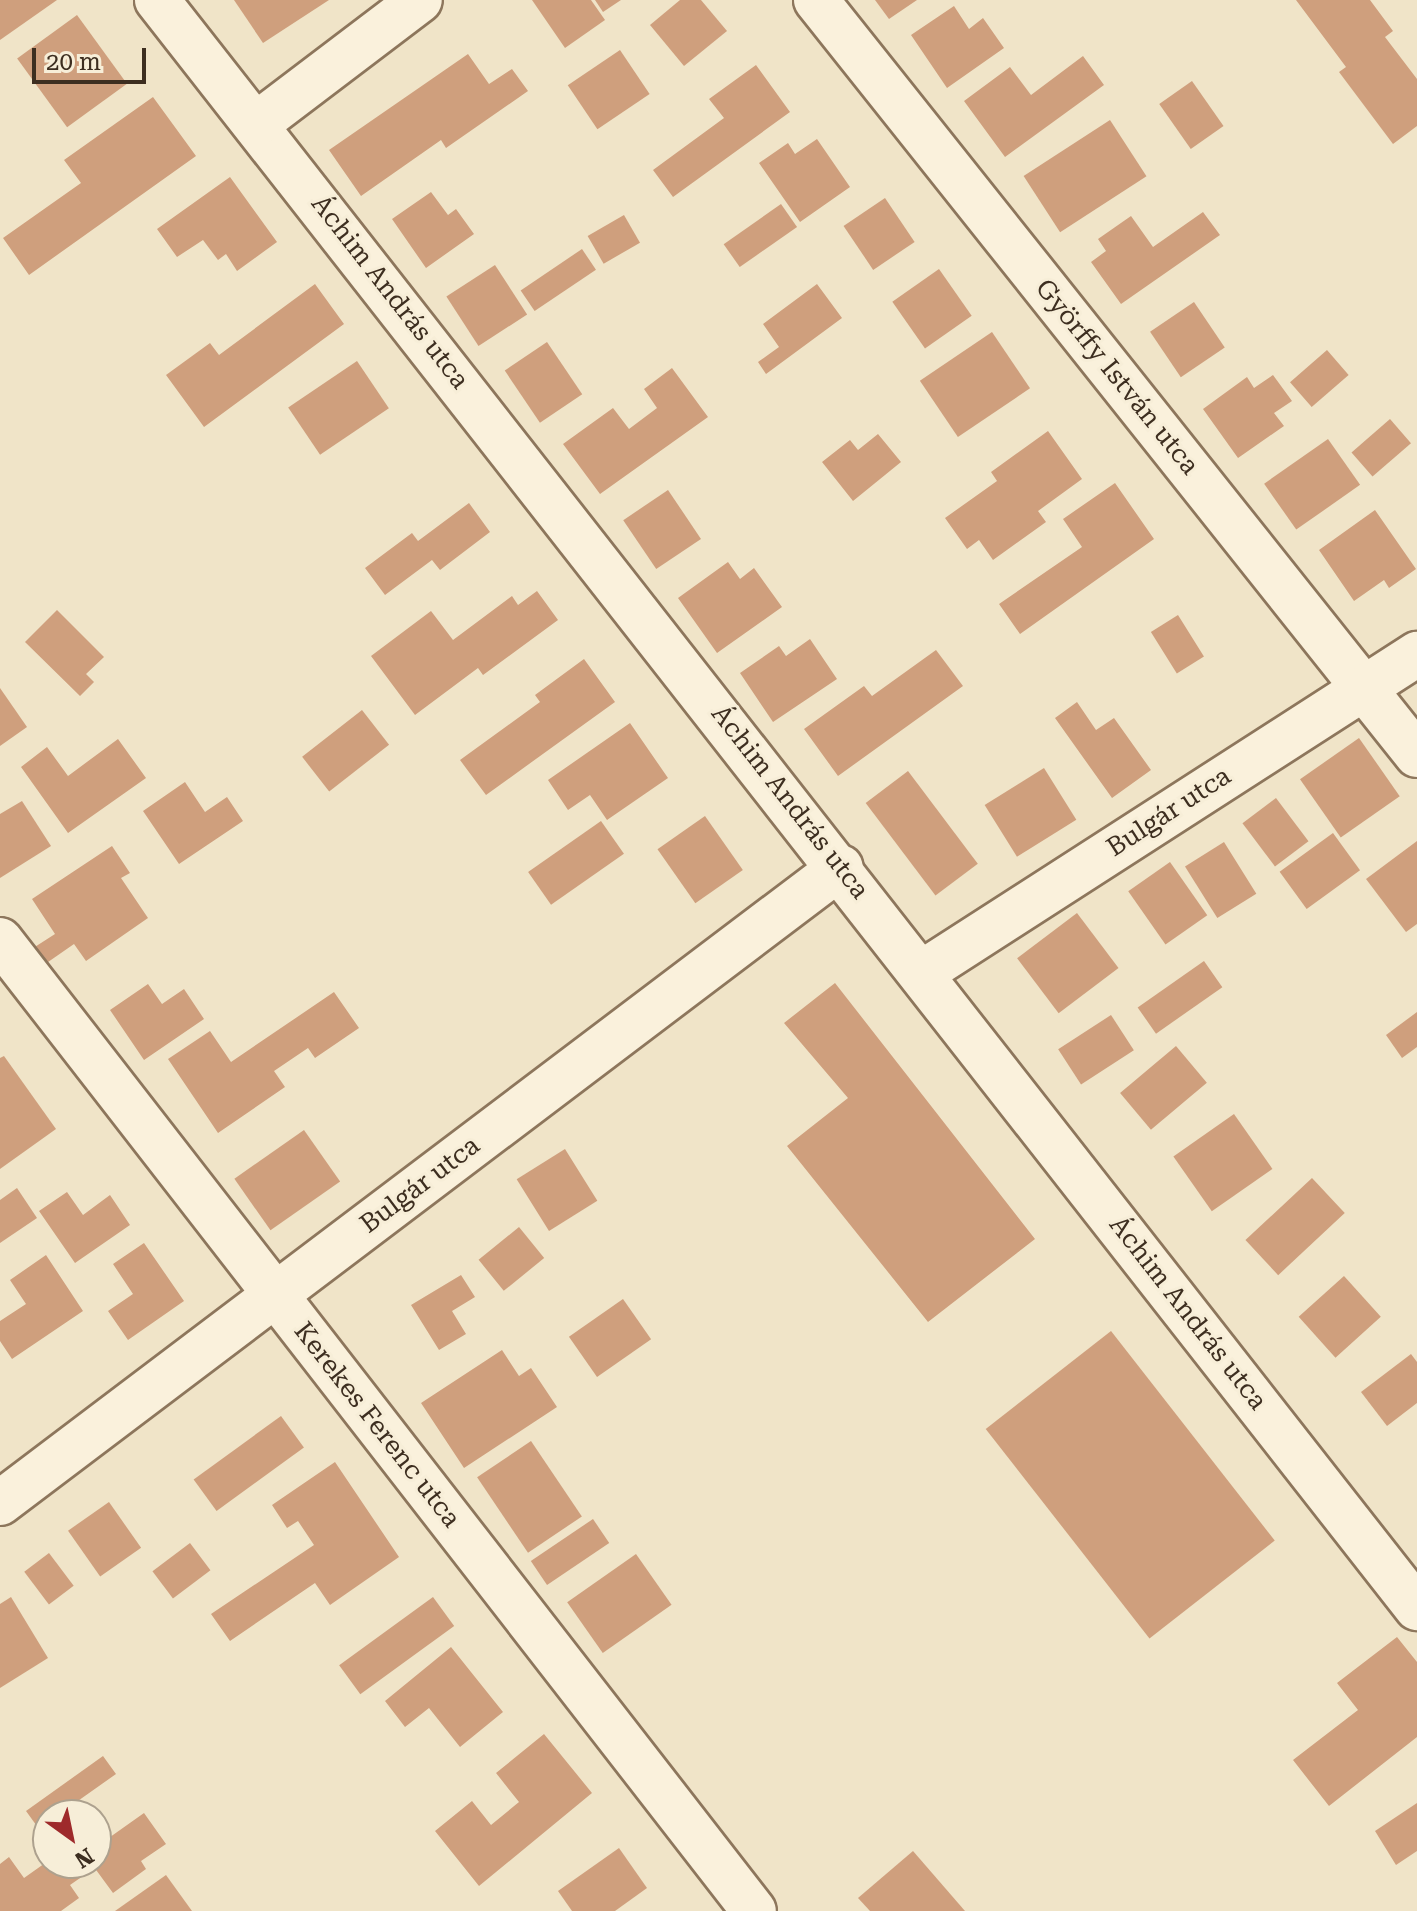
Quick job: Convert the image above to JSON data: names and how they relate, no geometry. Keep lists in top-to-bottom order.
{
  "streets": {
    "street": [
      "Áchim András utca",
      "Györffy István utca",
      "Bulgár utca",
      "Kerekes Ferenc utca"
    ]
  },
  "crossings": [
    ["Áchim András utca", "Bulgár utca"],
    ["Györffy István utca", "Bulgár utca"],
    ["Bulgár utca", "Kerekes Ferenc utca"]
  ],
  "scale_bar": "20 m",
  "north": "bottom right"
}
